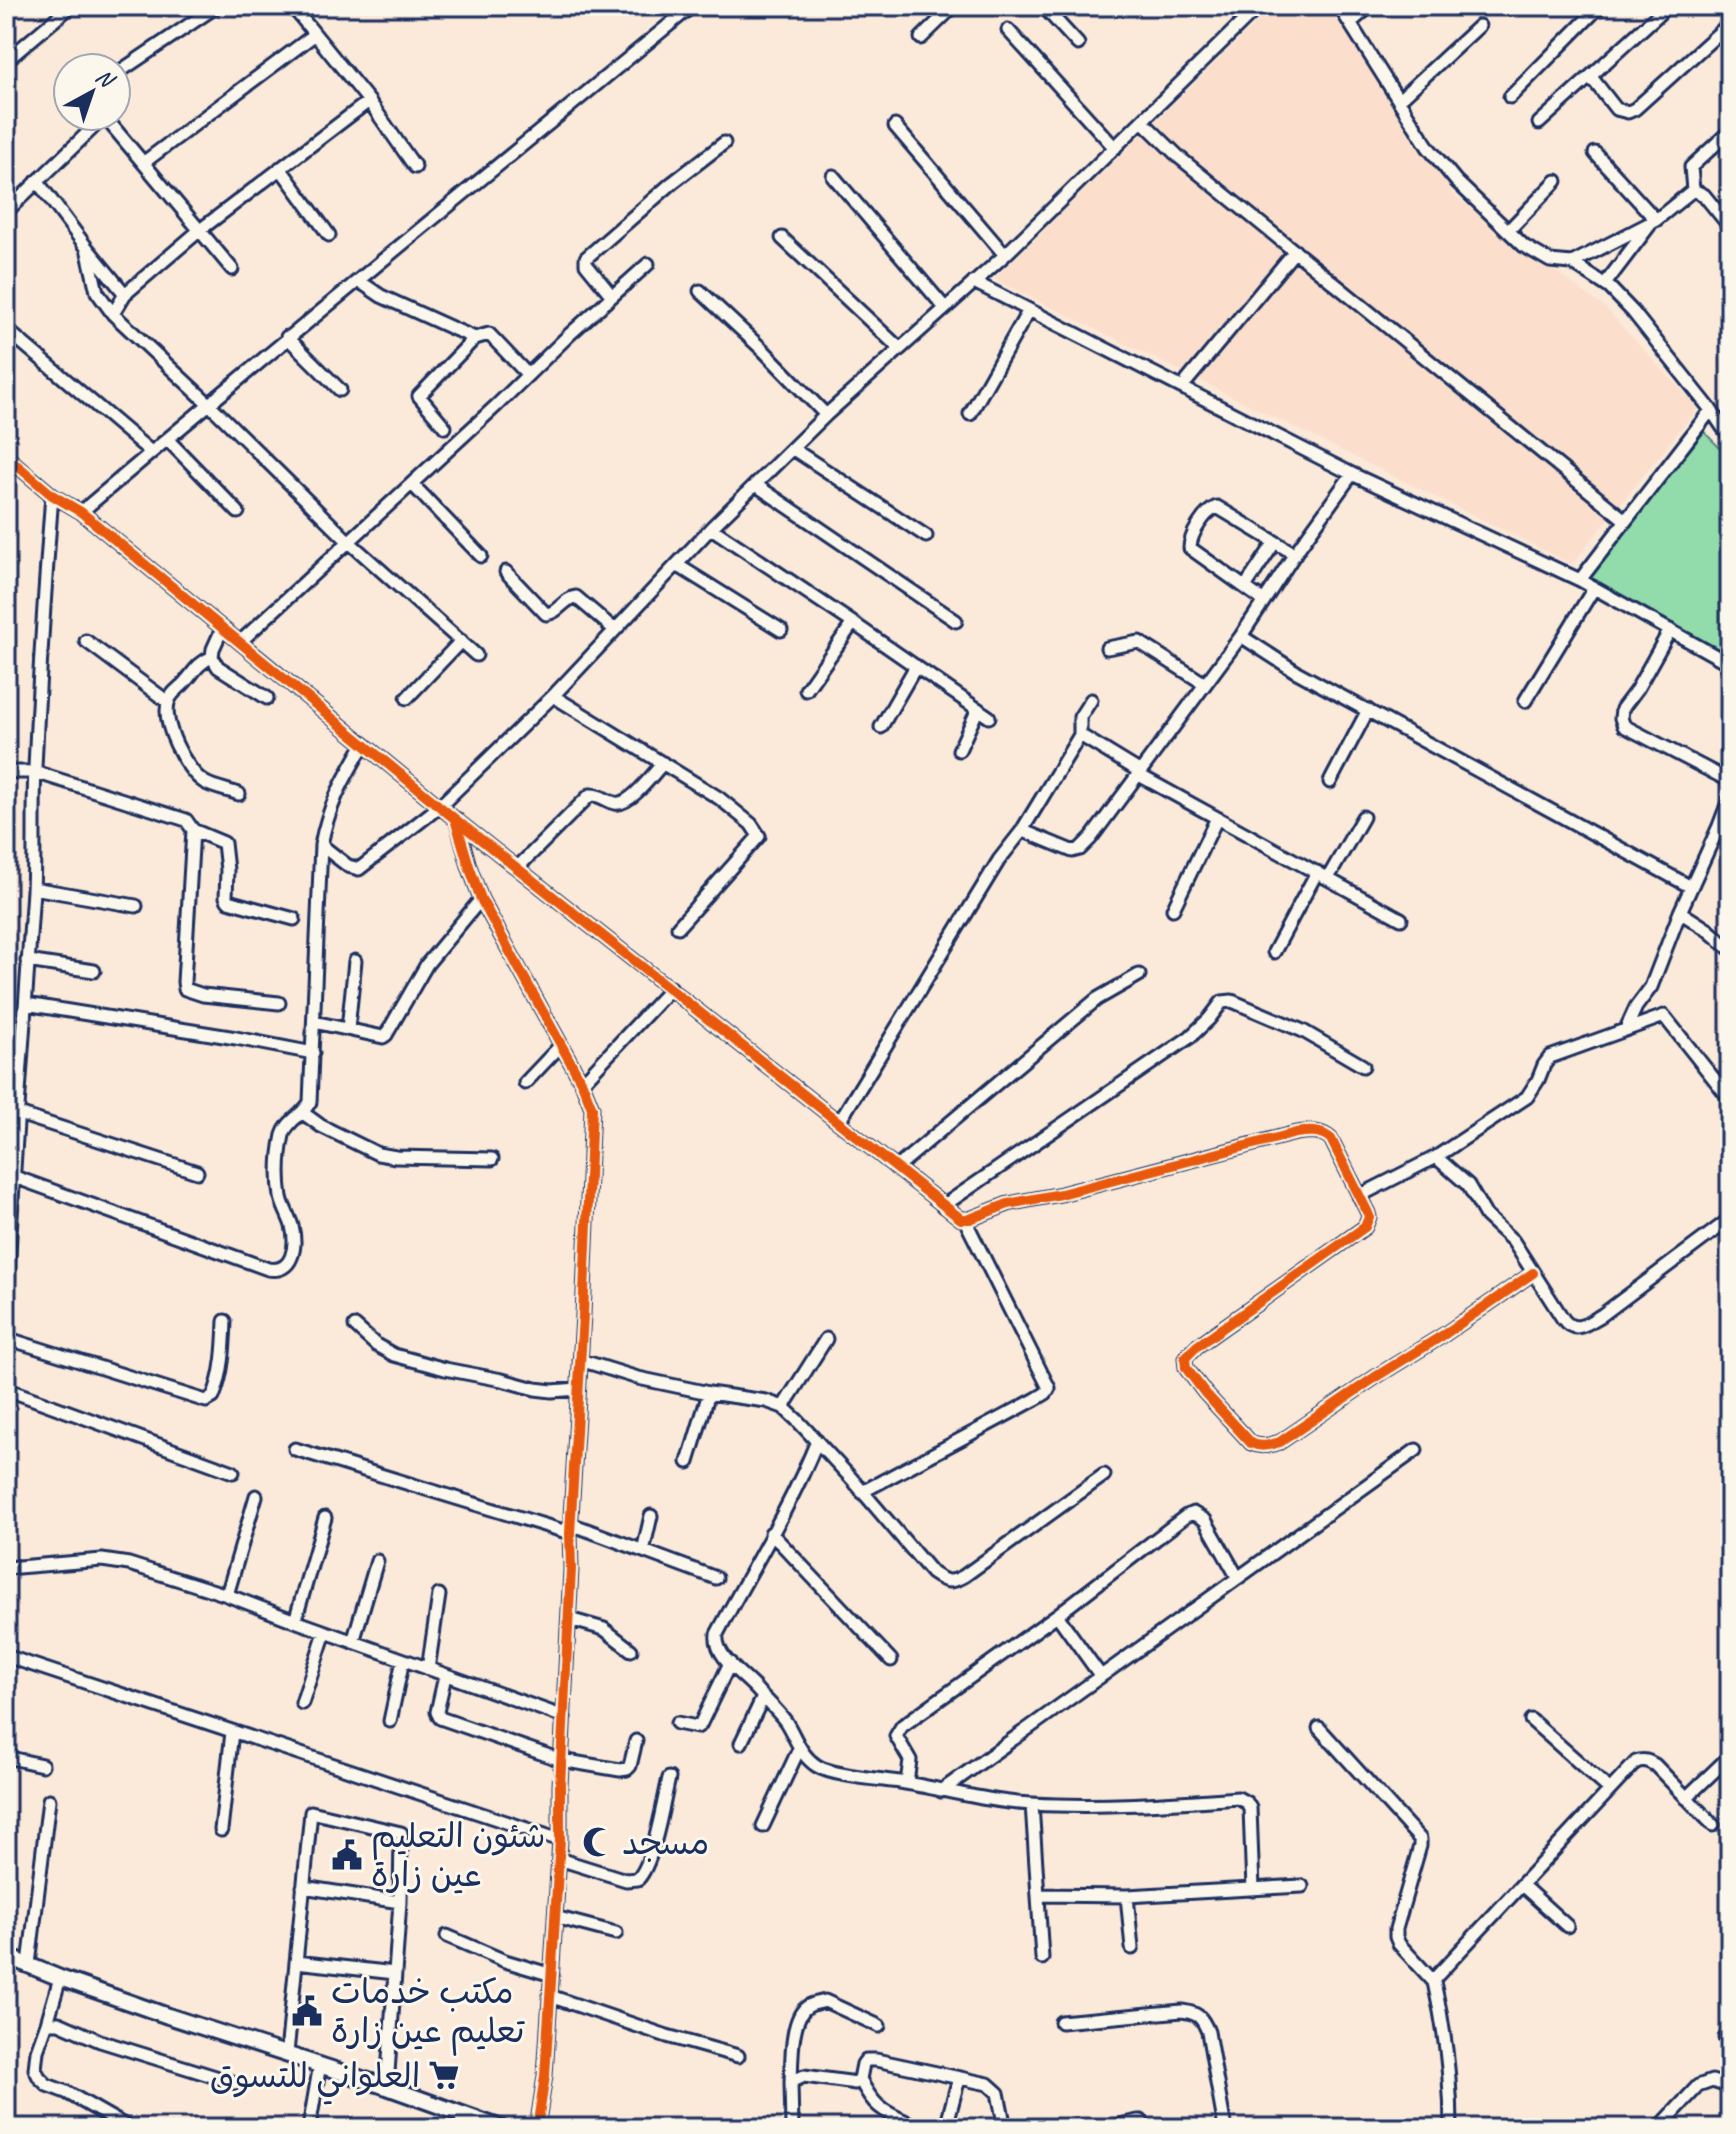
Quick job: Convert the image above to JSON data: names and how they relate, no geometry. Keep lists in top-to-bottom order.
{
  "places": {
    "mosque": ["مسجد"],
    "public building": ["شئون التعليم عين زارة", "مكتب خدمات تعليم عين زارة"],
    "supermarket": ["العلواني للتسوق"]
  },
  "north": "top right"
}
